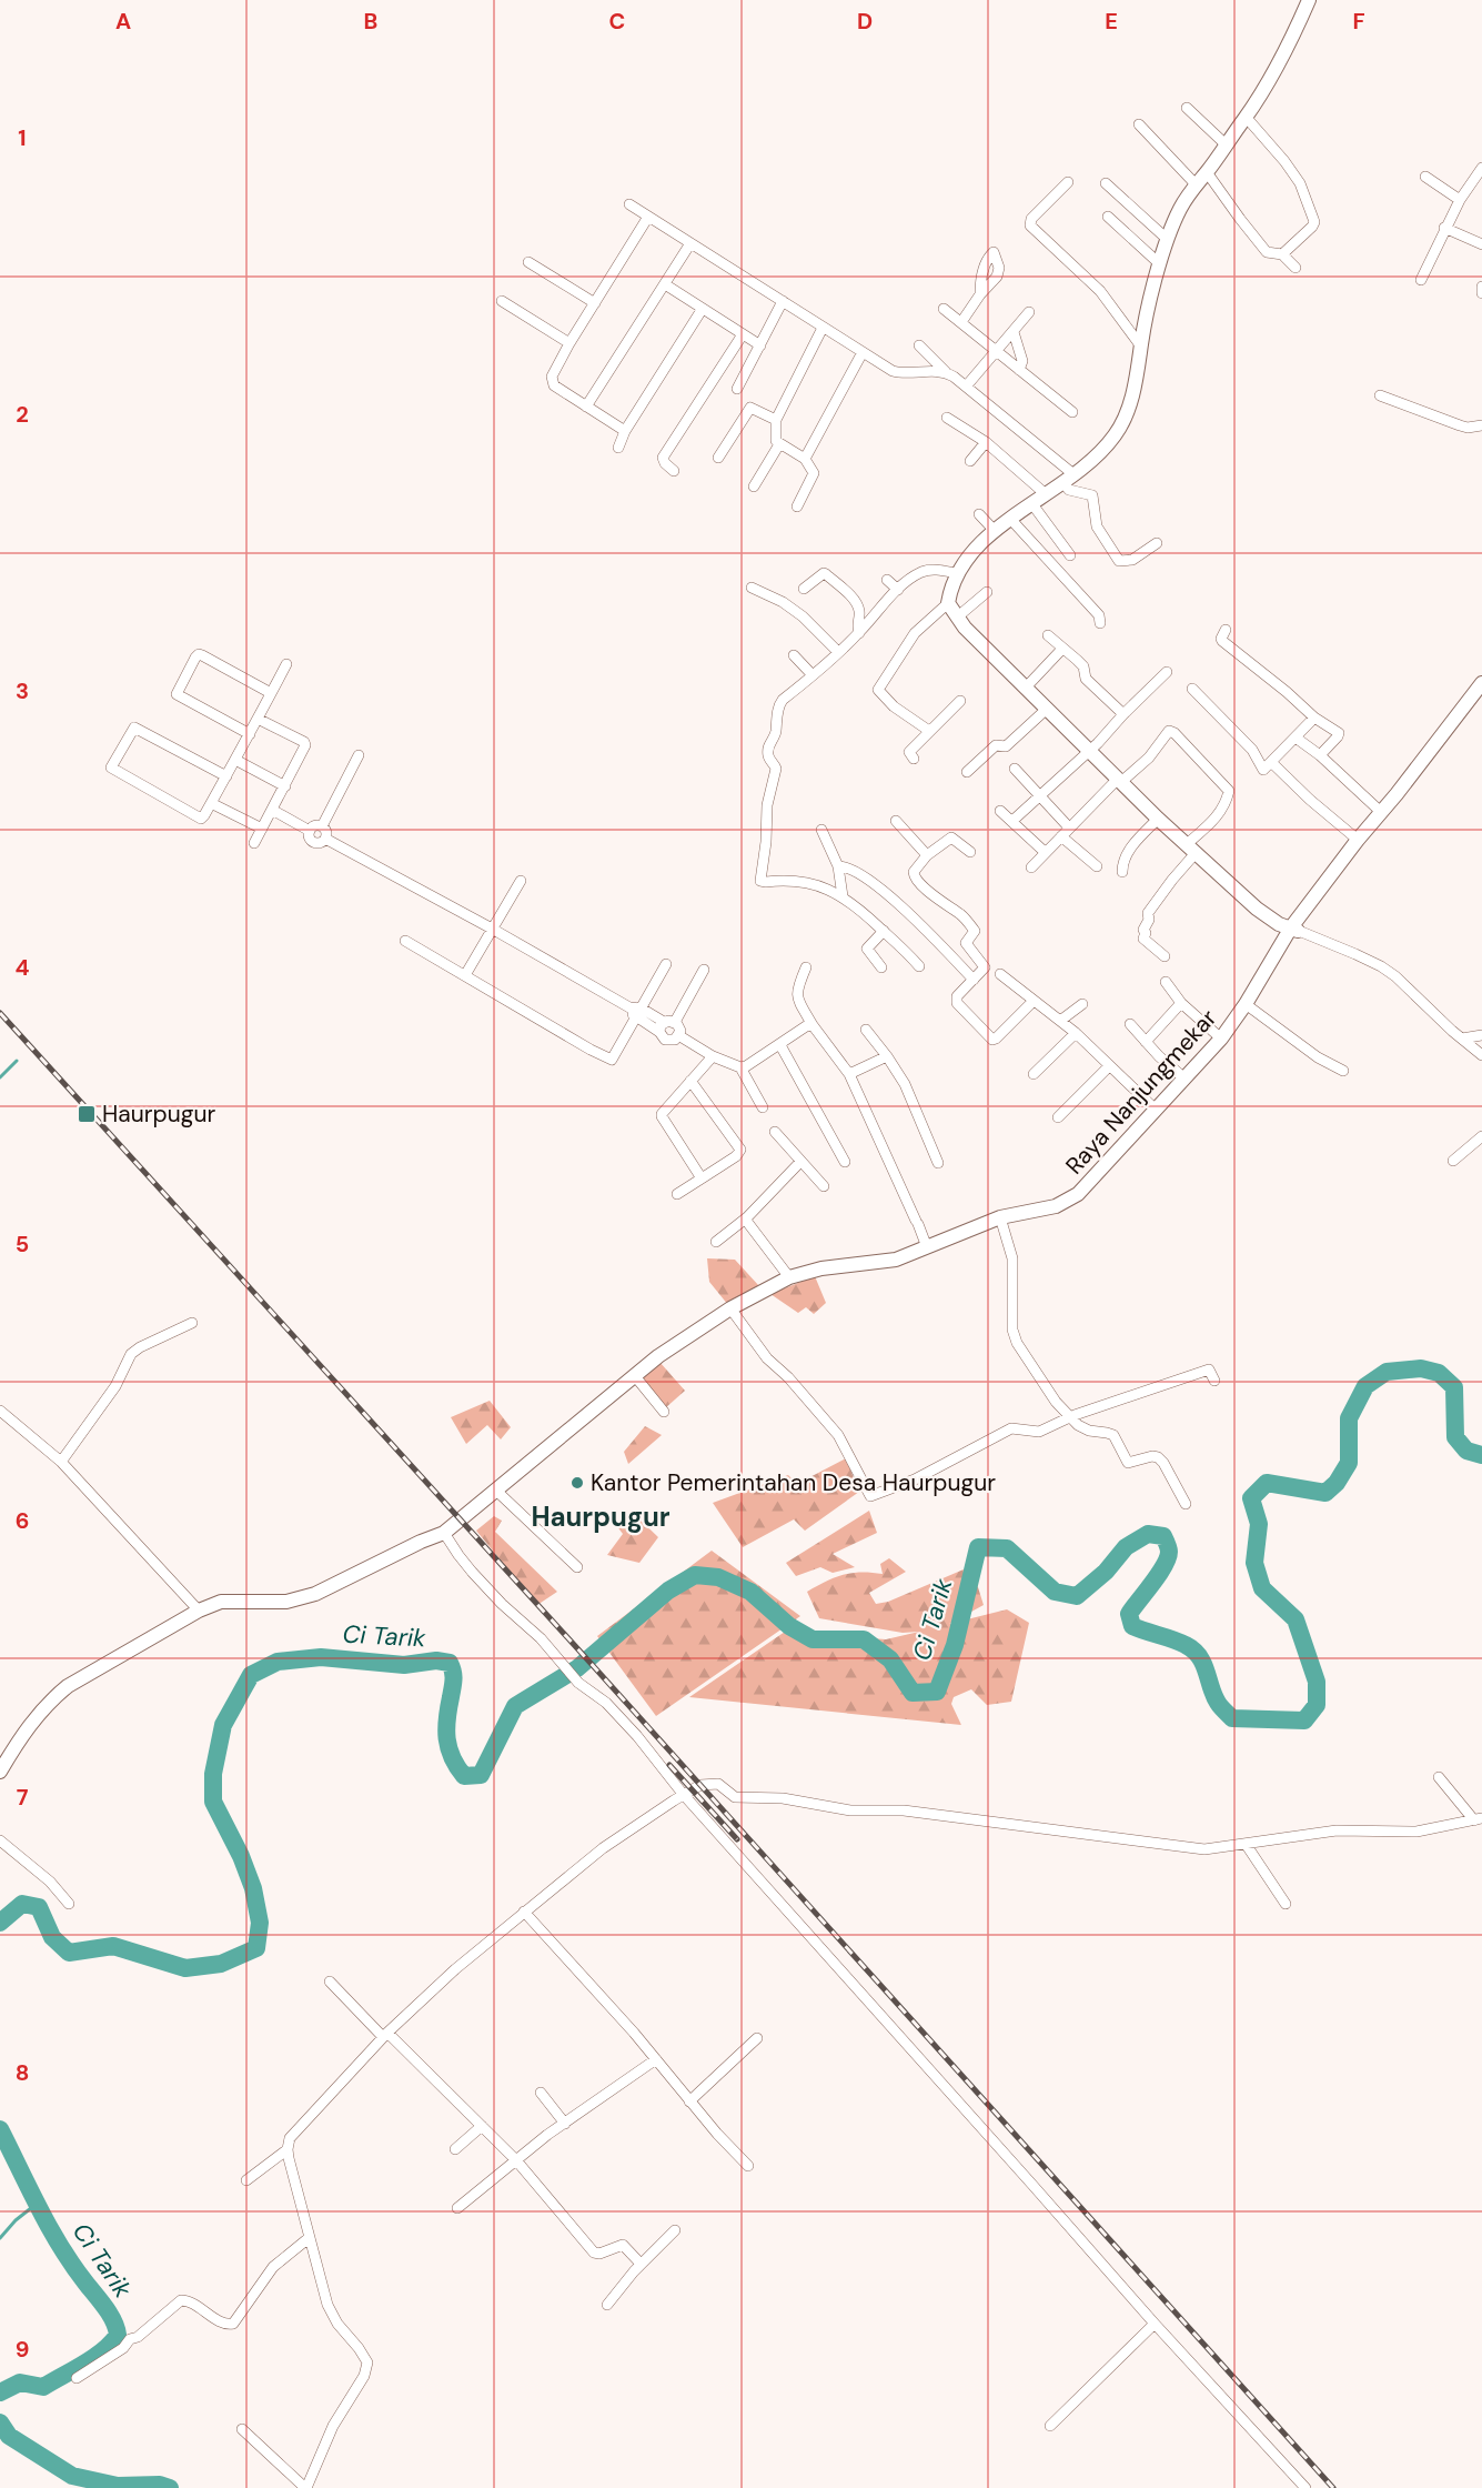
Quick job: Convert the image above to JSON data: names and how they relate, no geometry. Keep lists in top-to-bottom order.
{
  "streets": {
    "main road": ["Raya Nanjungmekar"]
  },
  "districts": ["Haurpugur"],
  "water": ["Ci Tarik"],
  "places": {
    "transit": ["Haurpugur"],
    "other": ["Kantor Pemerintahan Desa Haurpugur"]
  },
  "grid": {
    "columns": [
      "A",
      "B",
      "C",
      "D",
      "E",
      "F"
    ],
    "rows": [
      "1",
      "2",
      "3",
      "4",
      "5",
      "6",
      "7",
      "8",
      "9"
    ]
  }
}
